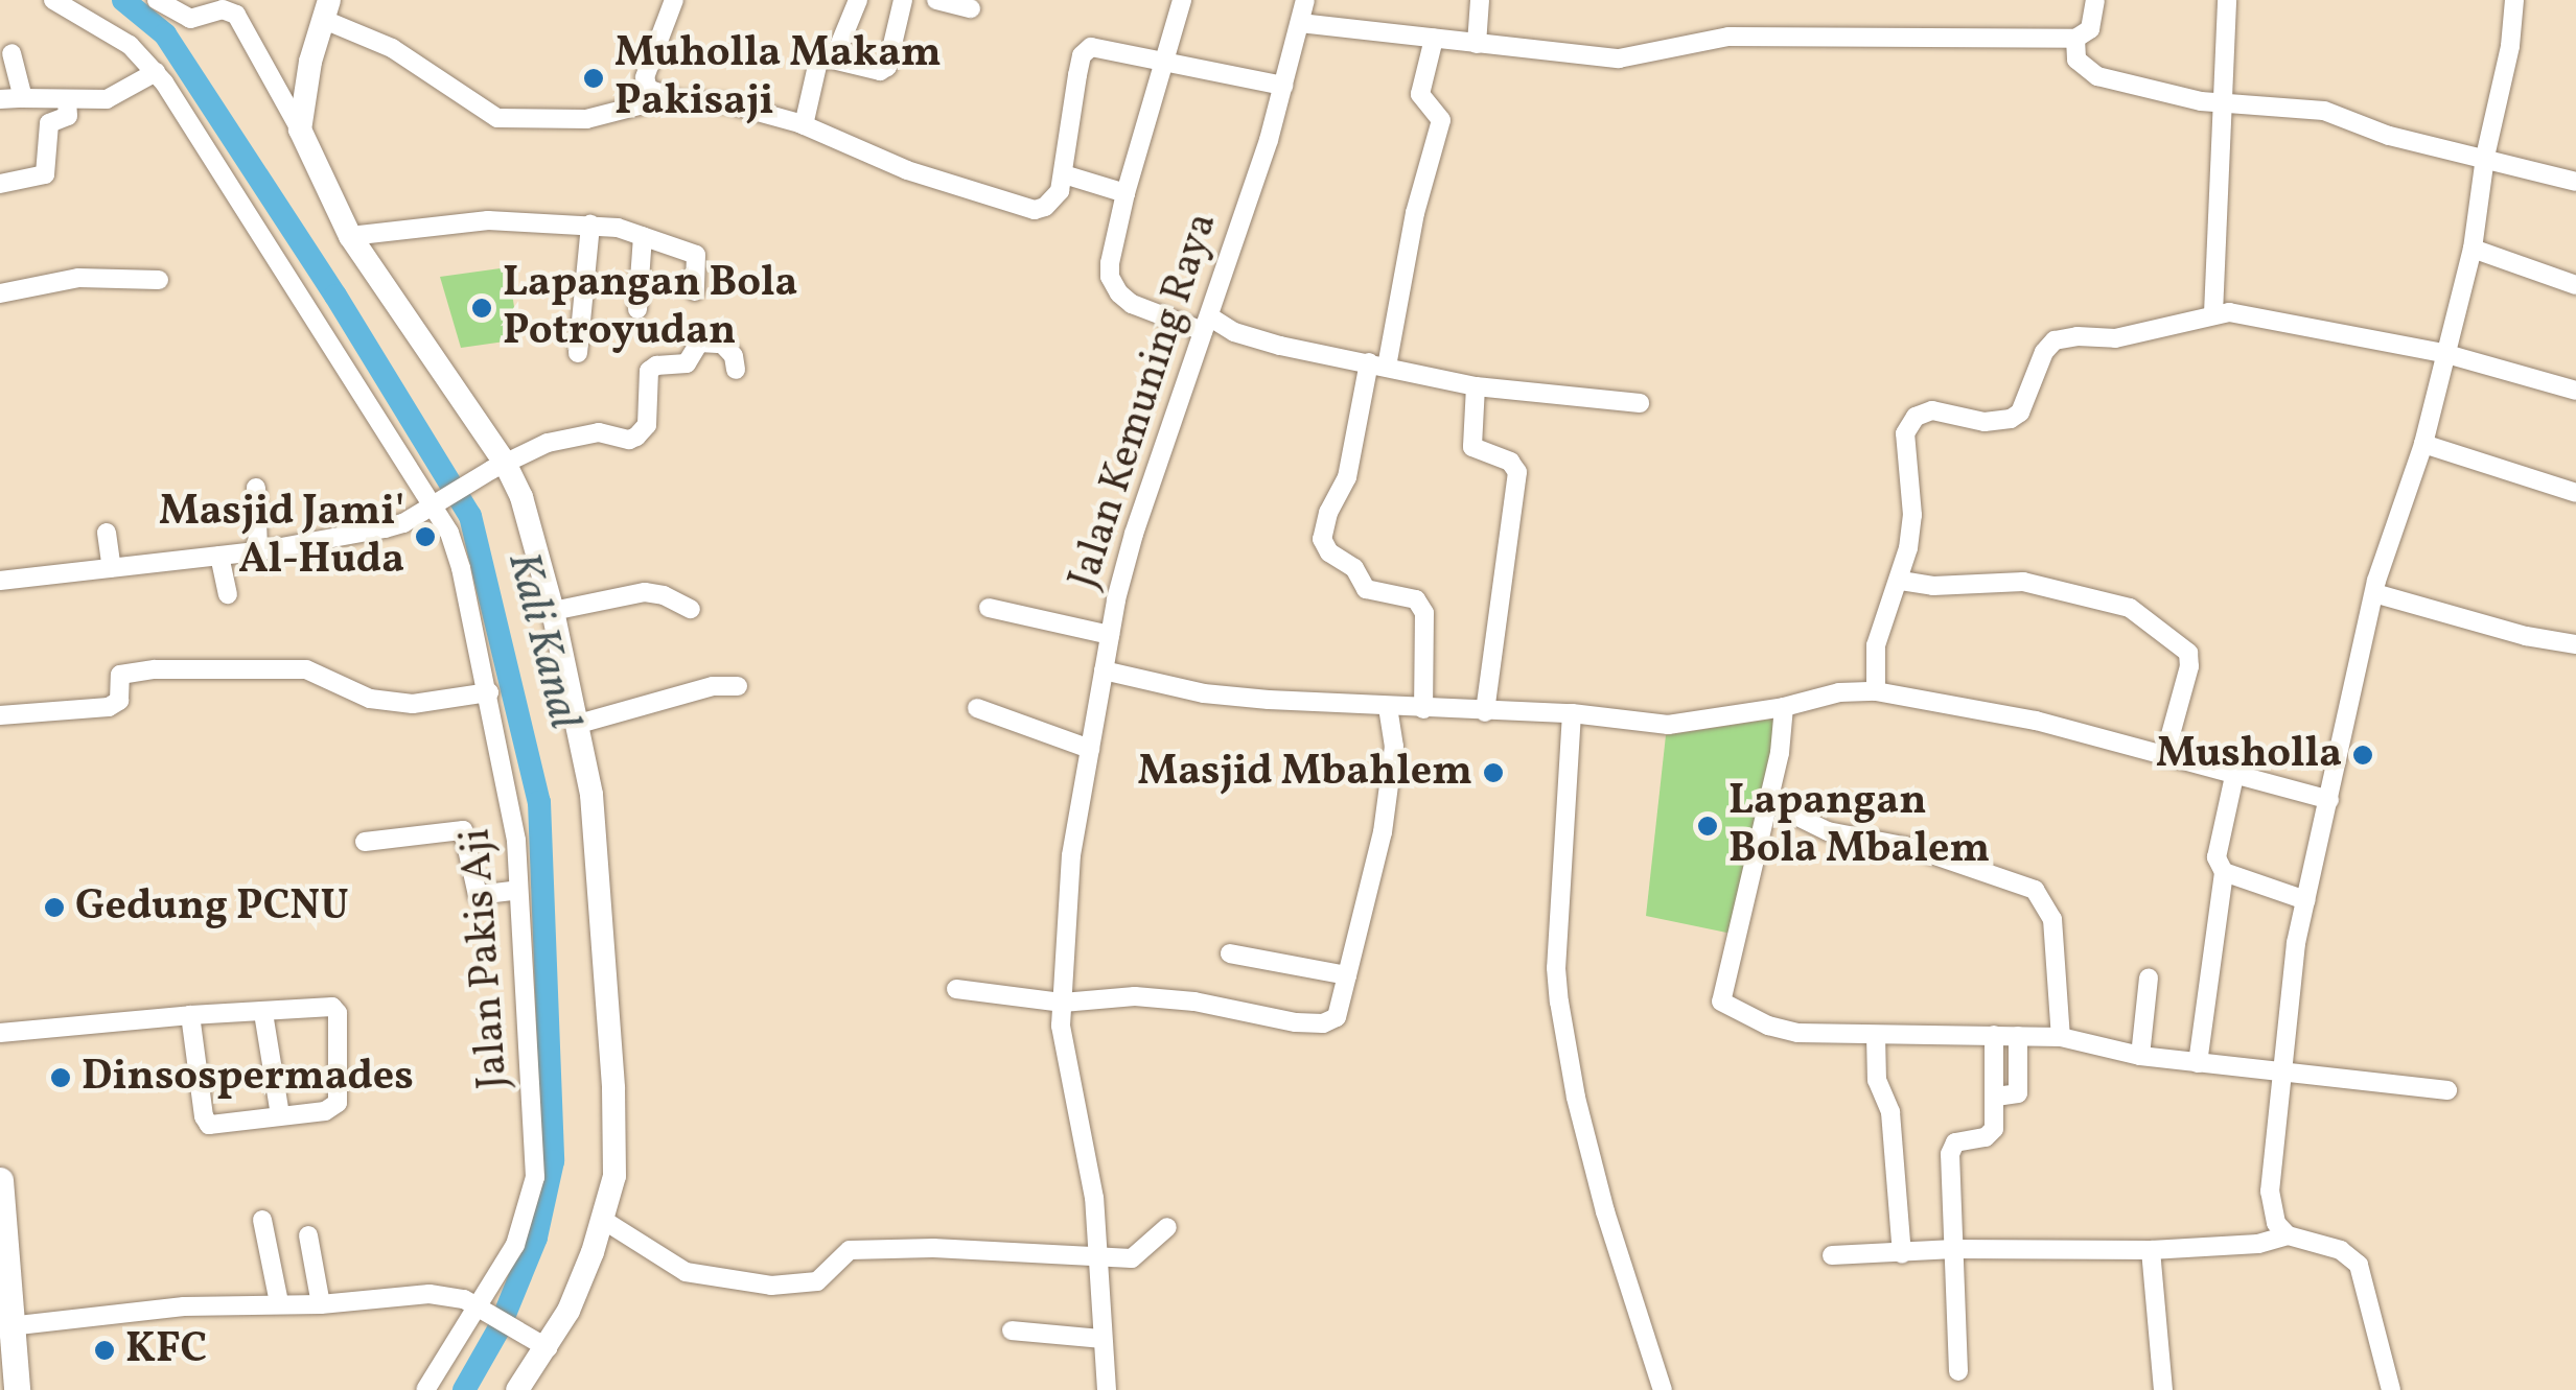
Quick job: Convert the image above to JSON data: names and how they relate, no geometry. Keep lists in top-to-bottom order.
{
  "streets": {
    "street": ["Jalan Kemuning Raya", "Jalan Pakis Aji"]
  },
  "water": ["Kali Kanal"],
  "places": [
    "Muholla Makam Pakisaji",
    "Lapangan Bola Potroyudan",
    "Masjid Jami' Al-Huda",
    "Musholla",
    "Masjid Mbahlem",
    "Lapangan Bola Mbalem",
    "Gedung PCNU",
    "Dinsospermades",
    "KFC"
  ]
}
